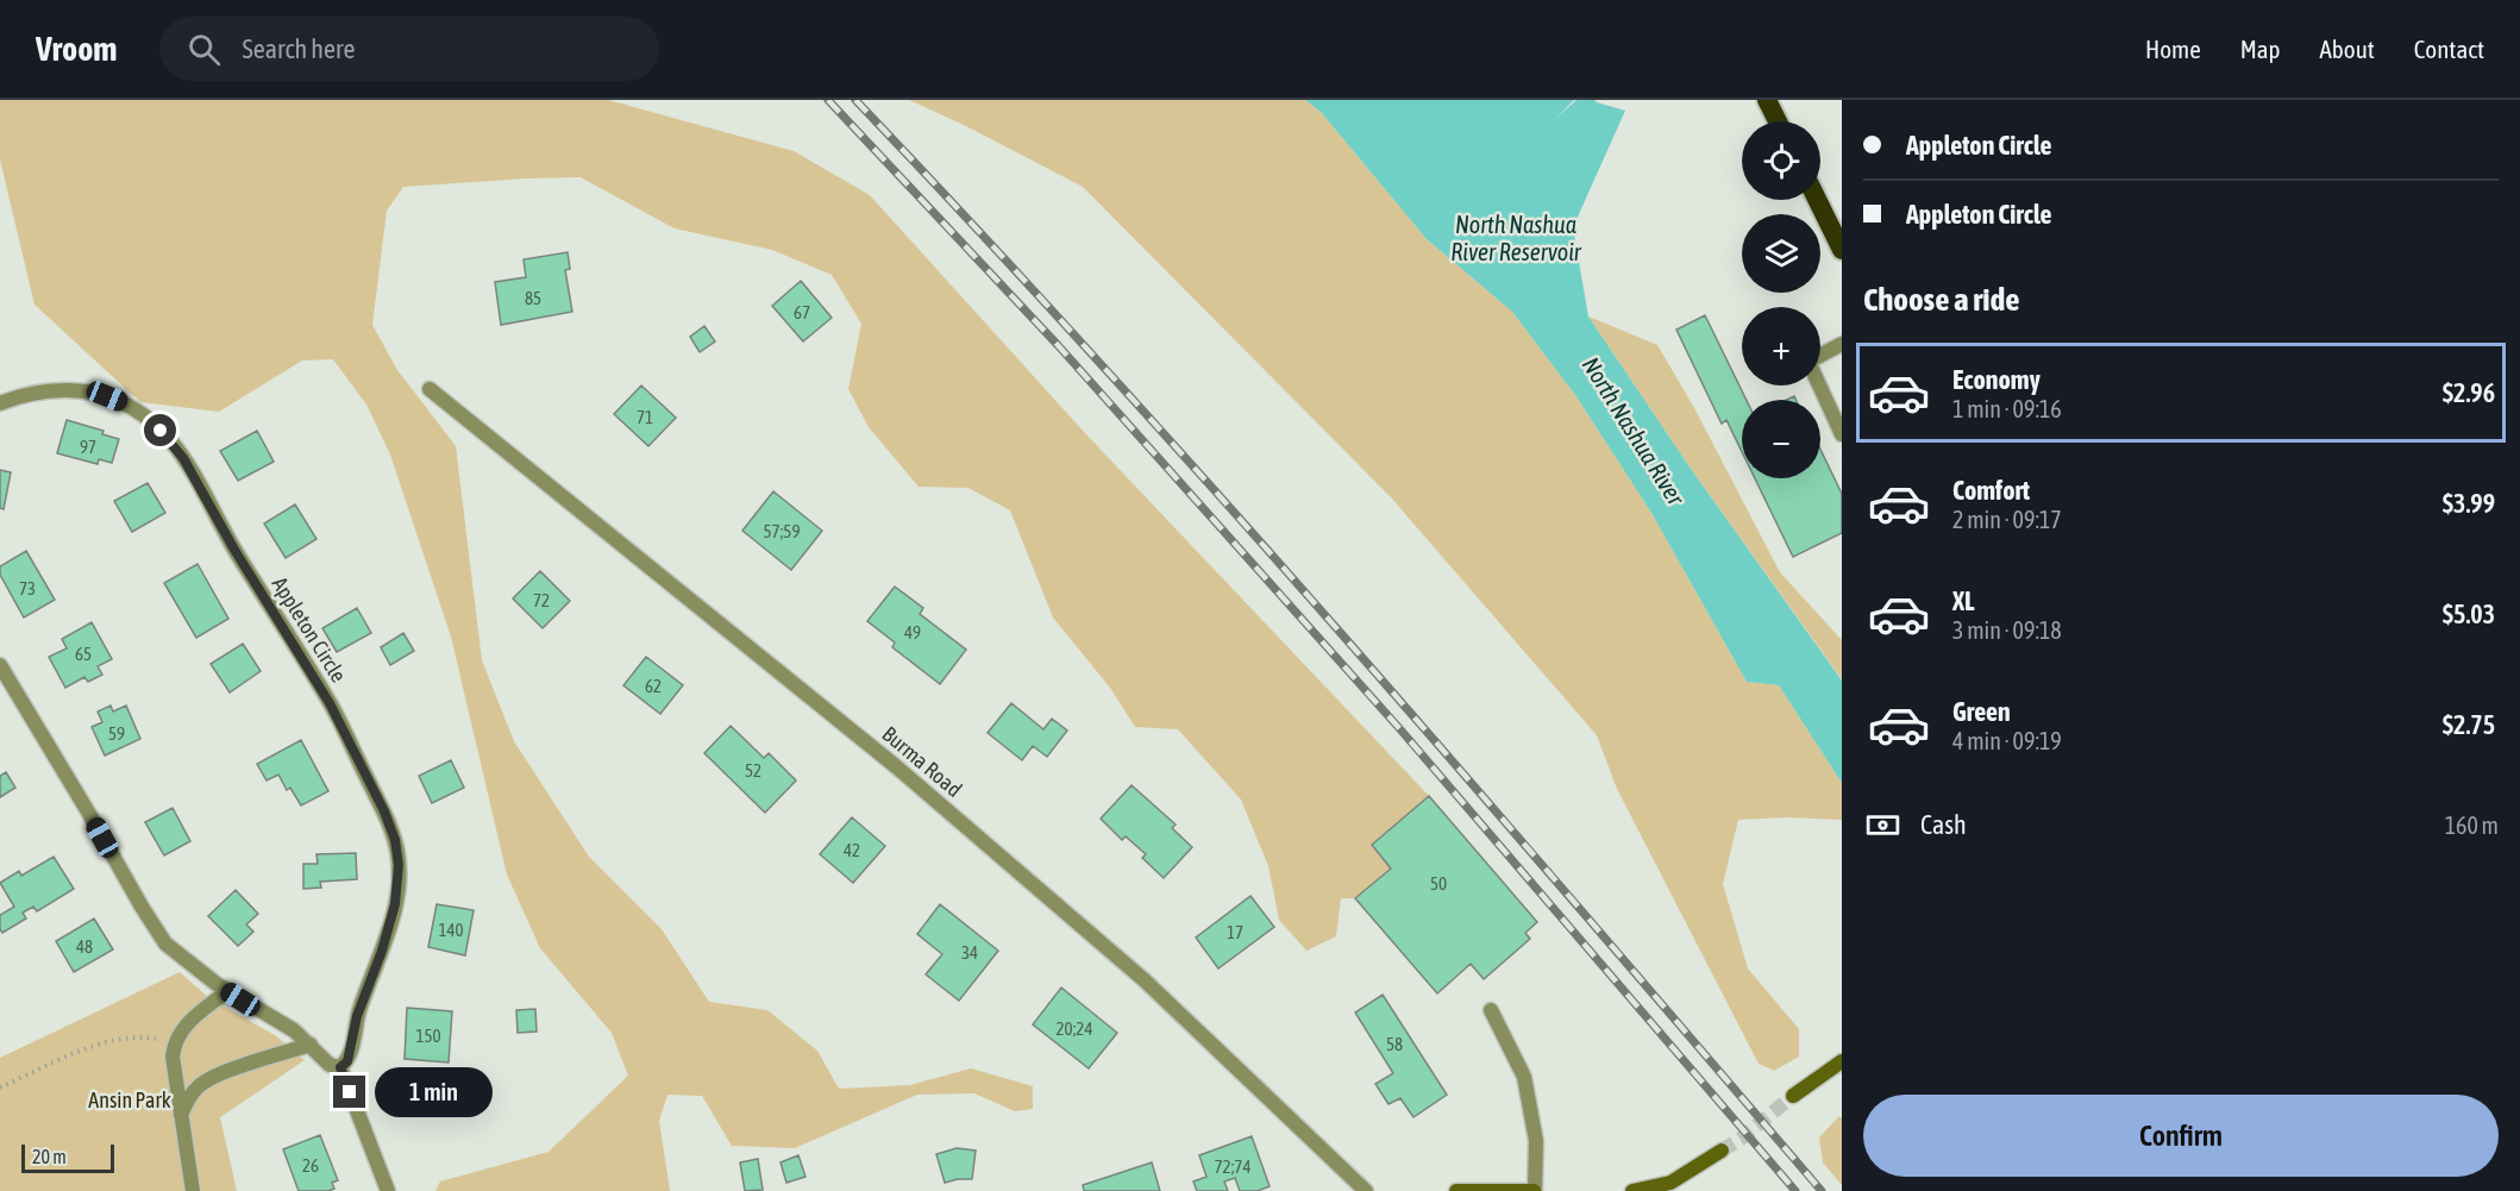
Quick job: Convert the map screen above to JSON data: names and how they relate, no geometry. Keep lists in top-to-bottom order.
{
  "streets": {
    "street": ["Appleton Circle", "Burma Road"]
  },
  "water": ["North Nashua River Reservoir", "North Nashua River"],
  "parks": ["Ansin Park"],
  "house_numbers": [
    "85",
    "67",
    "71",
    "97",
    "57;59",
    "73",
    "72",
    "49",
    "65",
    "62",
    "59",
    "52",
    "42",
    "50",
    "140",
    "17",
    "48",
    "34",
    "20;24",
    "150",
    "58",
    "26",
    "72;74"
  ],
  "scale_bar": "20 m",
  "page": {
    "header": "Vroom",
    "search": "Search here",
    "nav": [
      "Home",
      "Map",
      "About",
      "Contact"
    ],
    "banner": ["Appleton Circle", "Appleton Circle"],
    "map_buttons": ["+", "−"],
    "heading": "Choose a ride",
    "list": [
      {
        "name": "Economy",
        "note": "1 min · 09:16",
        "value": "$2.96"
      },
      {
        "name": "Comfort",
        "note": "2 min · 09:17",
        "value": "$3.99"
      },
      {
        "name": "XL",
        "note": "3 min · 09:18",
        "value": "$5.03"
      },
      {
        "name": "Green",
        "note": "4 min · 09:19",
        "value": "$2.75"
      }
    ],
    "pay": ["Cash", "160 m"],
    "bubble": "1 min",
    "buttons": "Confirm",
    "scale": "20 m"
  }
}
